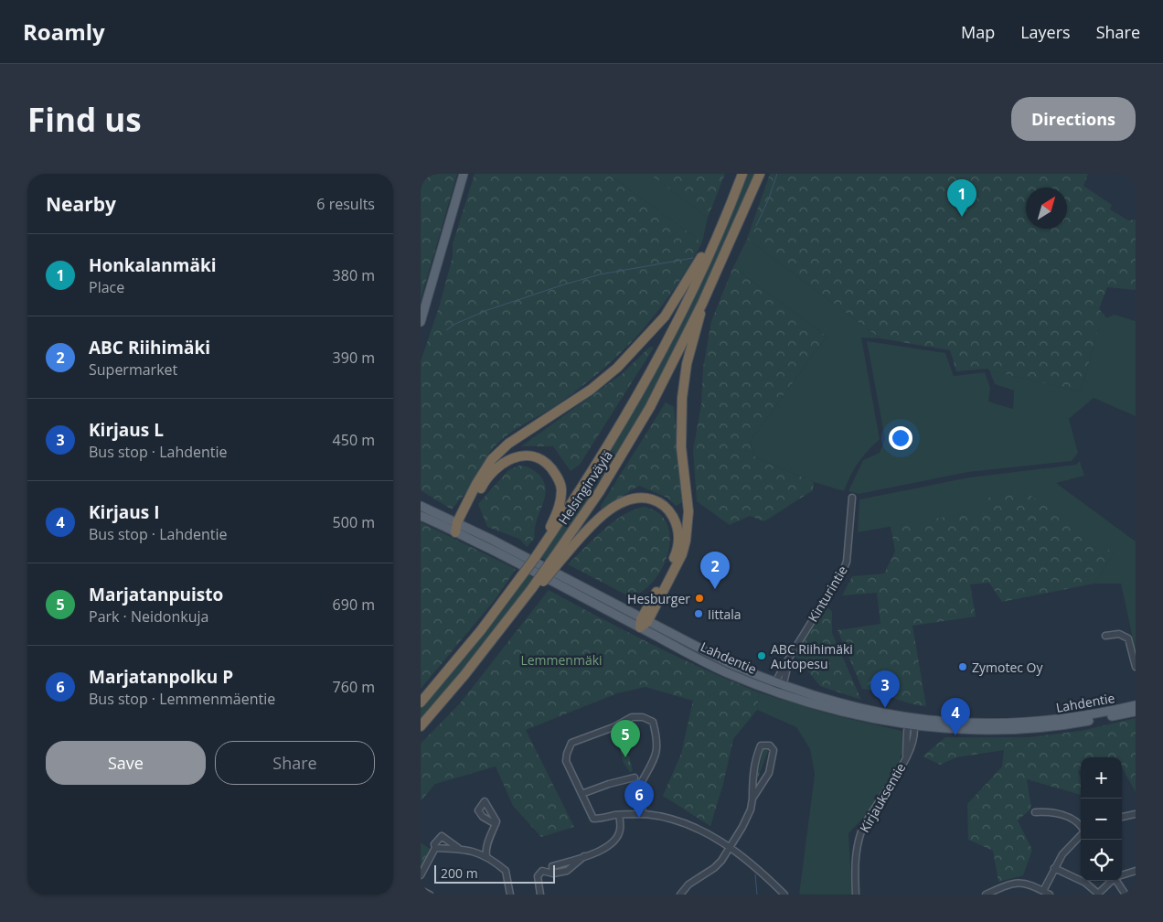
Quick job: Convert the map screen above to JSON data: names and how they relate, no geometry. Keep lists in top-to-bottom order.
{
  "streets": {
    "highway": ["Helsinginväylä"],
    "main road": ["Lahdentie"],
    "street": ["Kinturintie", "Kirjauksentie"]
  },
  "crossings": [
    ["Kinturintie", "Lahdentie"],
    ["Lahdentie", "Kirjauksentie"]
  ],
  "parks": ["Lemmenmäki"],
  "places": [
    "Hesburger",
    "Iittala",
    "ABC Riihimäki Autopesu",
    "Zymotec Oy"
  ],
  "scale_bar": "200 m",
  "north": "top right",
  "page": {
    "header": "Roamly",
    "nav": ["Map", "Layers", "Share"],
    "buttons": [
      "Directions",
      ["Save", "Share"]
    ],
    "title": "Find us",
    "heading": ["Nearby", "6 results"],
    "pins": [
      "1",
      "2",
      "3",
      "4",
      "5",
      "6"
    ],
    "list": [
      {
        "mark": "1",
        "name": "Honkalanmäki",
        "note": "Place",
        "value": "380 m"
      },
      {
        "mark": "2",
        "name": "ABC Riihimäki",
        "note": "Supermarket",
        "value": "390 m"
      },
      {
        "mark": "3",
        "name": "Kirjaus L",
        "note": "Bus stop · Lahdentie",
        "value": "450 m"
      },
      {
        "mark": "4",
        "name": "Kirjaus I",
        "note": "Bus stop · Lahdentie",
        "value": "500 m"
      },
      {
        "mark": "5",
        "name": "Marjatanpuisto",
        "note": "Park · Neidonkuja",
        "value": "690 m"
      },
      {
        "mark": "6",
        "name": "Marjatanpolku P",
        "note": "Bus stop · Lemmenmäentie",
        "value": "760 m"
      }
    ],
    "map_buttons": ["+", "−"],
    "scale": "200 m"
  }
}
